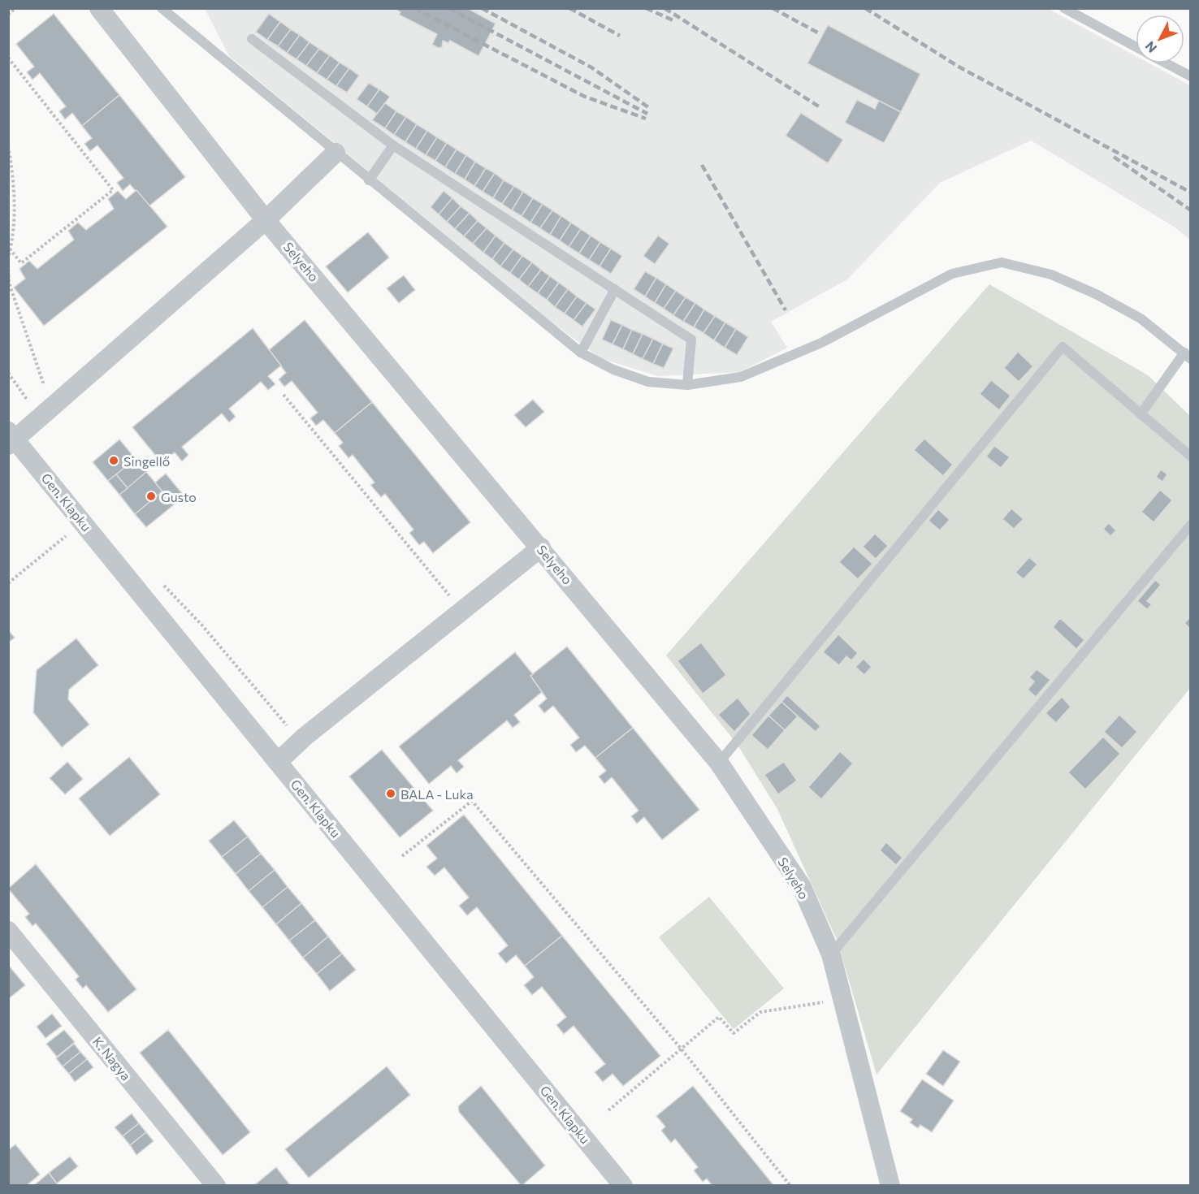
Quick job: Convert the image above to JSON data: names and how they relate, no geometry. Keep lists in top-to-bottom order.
{
  "streets": {
    "street": ["Selyeho", "Gen. Klapku", "K. Nagya"]
  },
  "places": ["Singellő", "Gusto", "BALA - Luka"],
  "north": "bottom left"
}
